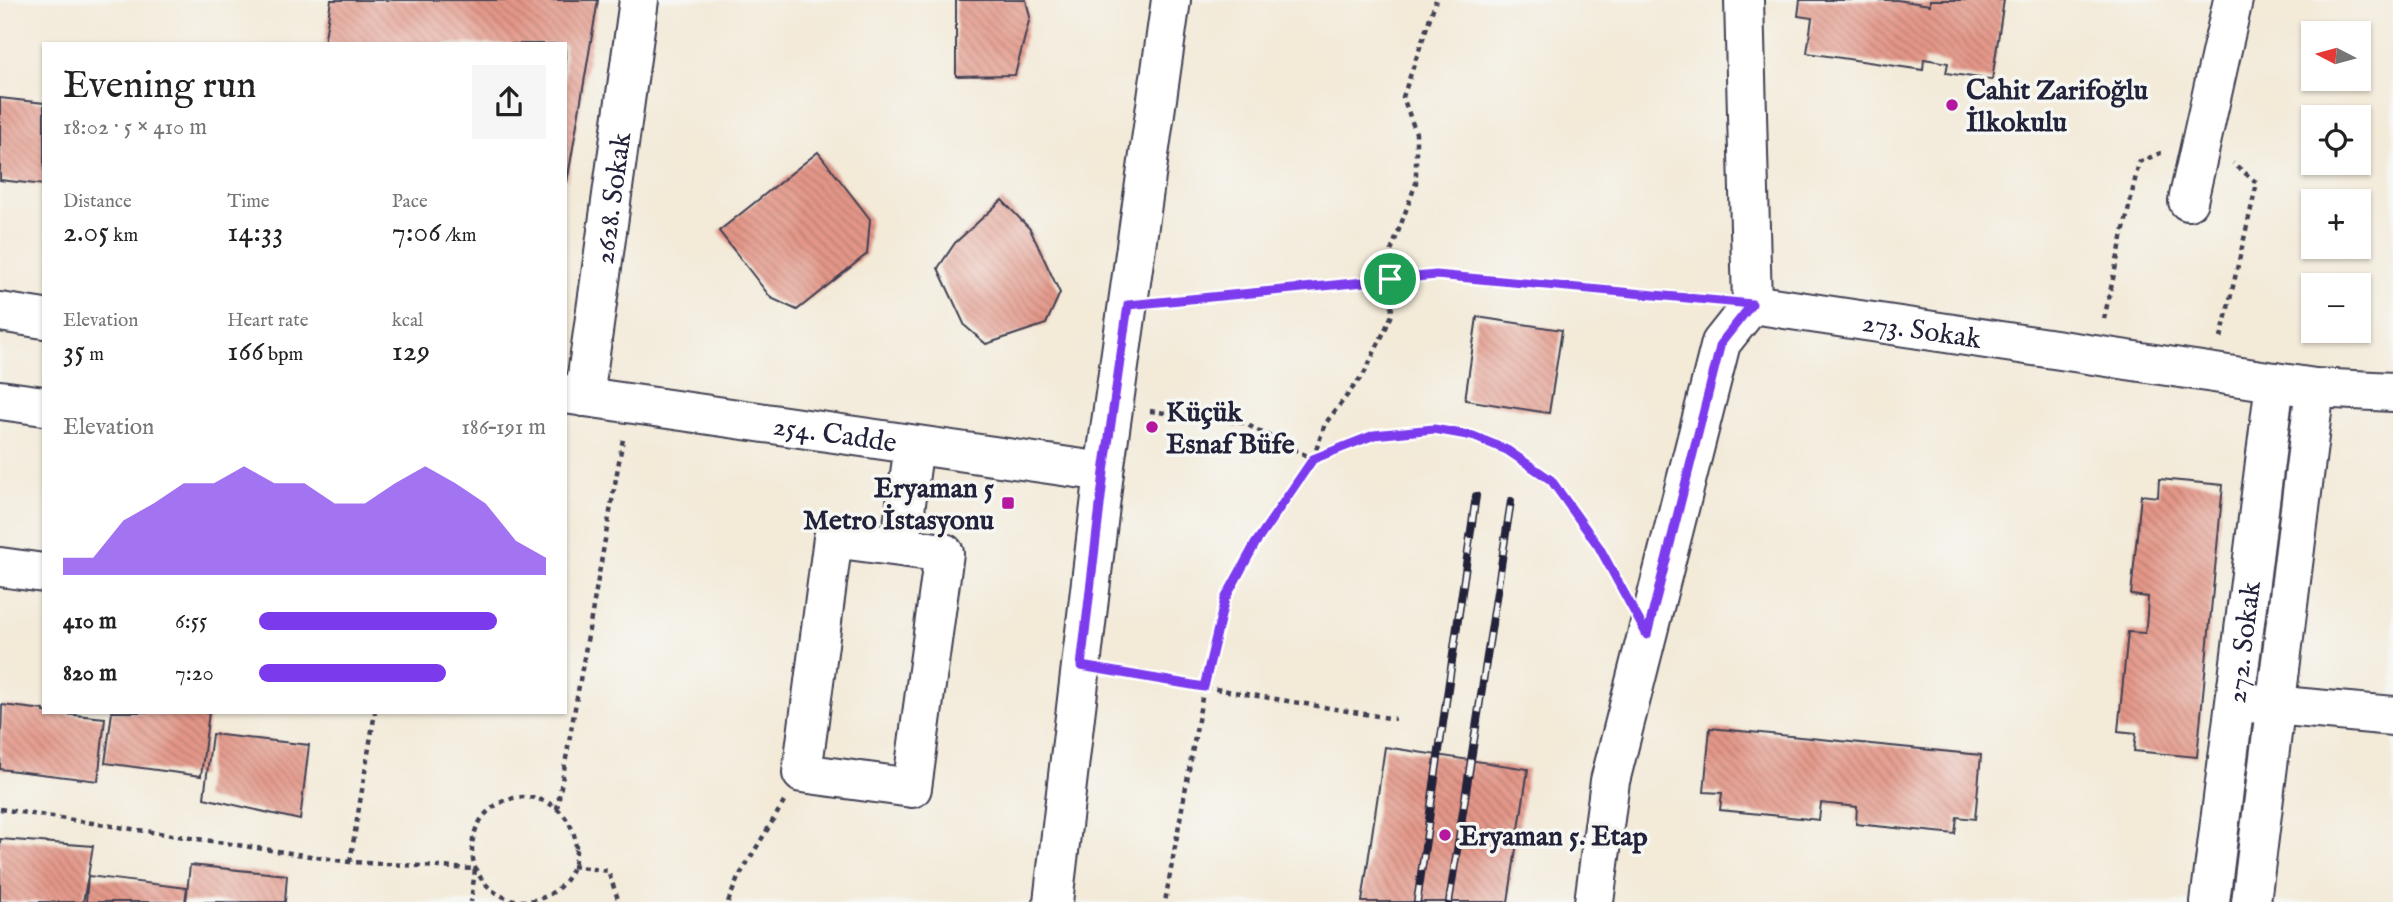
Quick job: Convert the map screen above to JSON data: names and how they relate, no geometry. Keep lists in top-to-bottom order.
{
  "streets": {
    "street": [
      "2628. Sokak",
      "273. Sokak",
      "254. Cadde",
      "272. Sokak"
    ]
  },
  "crossings": [
    ["2628. Sokak", "254. Cadde"],
    ["273. Sokak", "272. Sokak"]
  ],
  "places": {
    "other": ["Cahit Zarifoğlu İlkokulu", "Küçük Esnaf Büfe", "Eryaman 5. Etap"],
    "transit": ["Eryaman 5 Metro İstasyonu"]
  },
  "north": "left",
  "page": {
    "map_buttons": ["+", "−"],
    "heading": ["Evening run", "18:02 · 5 × 410 m"],
    "stats": [
      ["Distance", "2.05 km"],
      ["Time", "14:33"],
      ["Pace", "7:06 /km"],
      ["Elevation", "35 m"],
      ["Heart rate", "166 bpm"],
      ["kcal", "129"]
    ],
    "chart": ["Elevation", "186–191 m"],
    "list": [
      {
        "name": "410 m",
        "note": "6:55"
      },
      {
        "name": "820 m",
        "note": "7:20"
      }
    ]
  }
}
